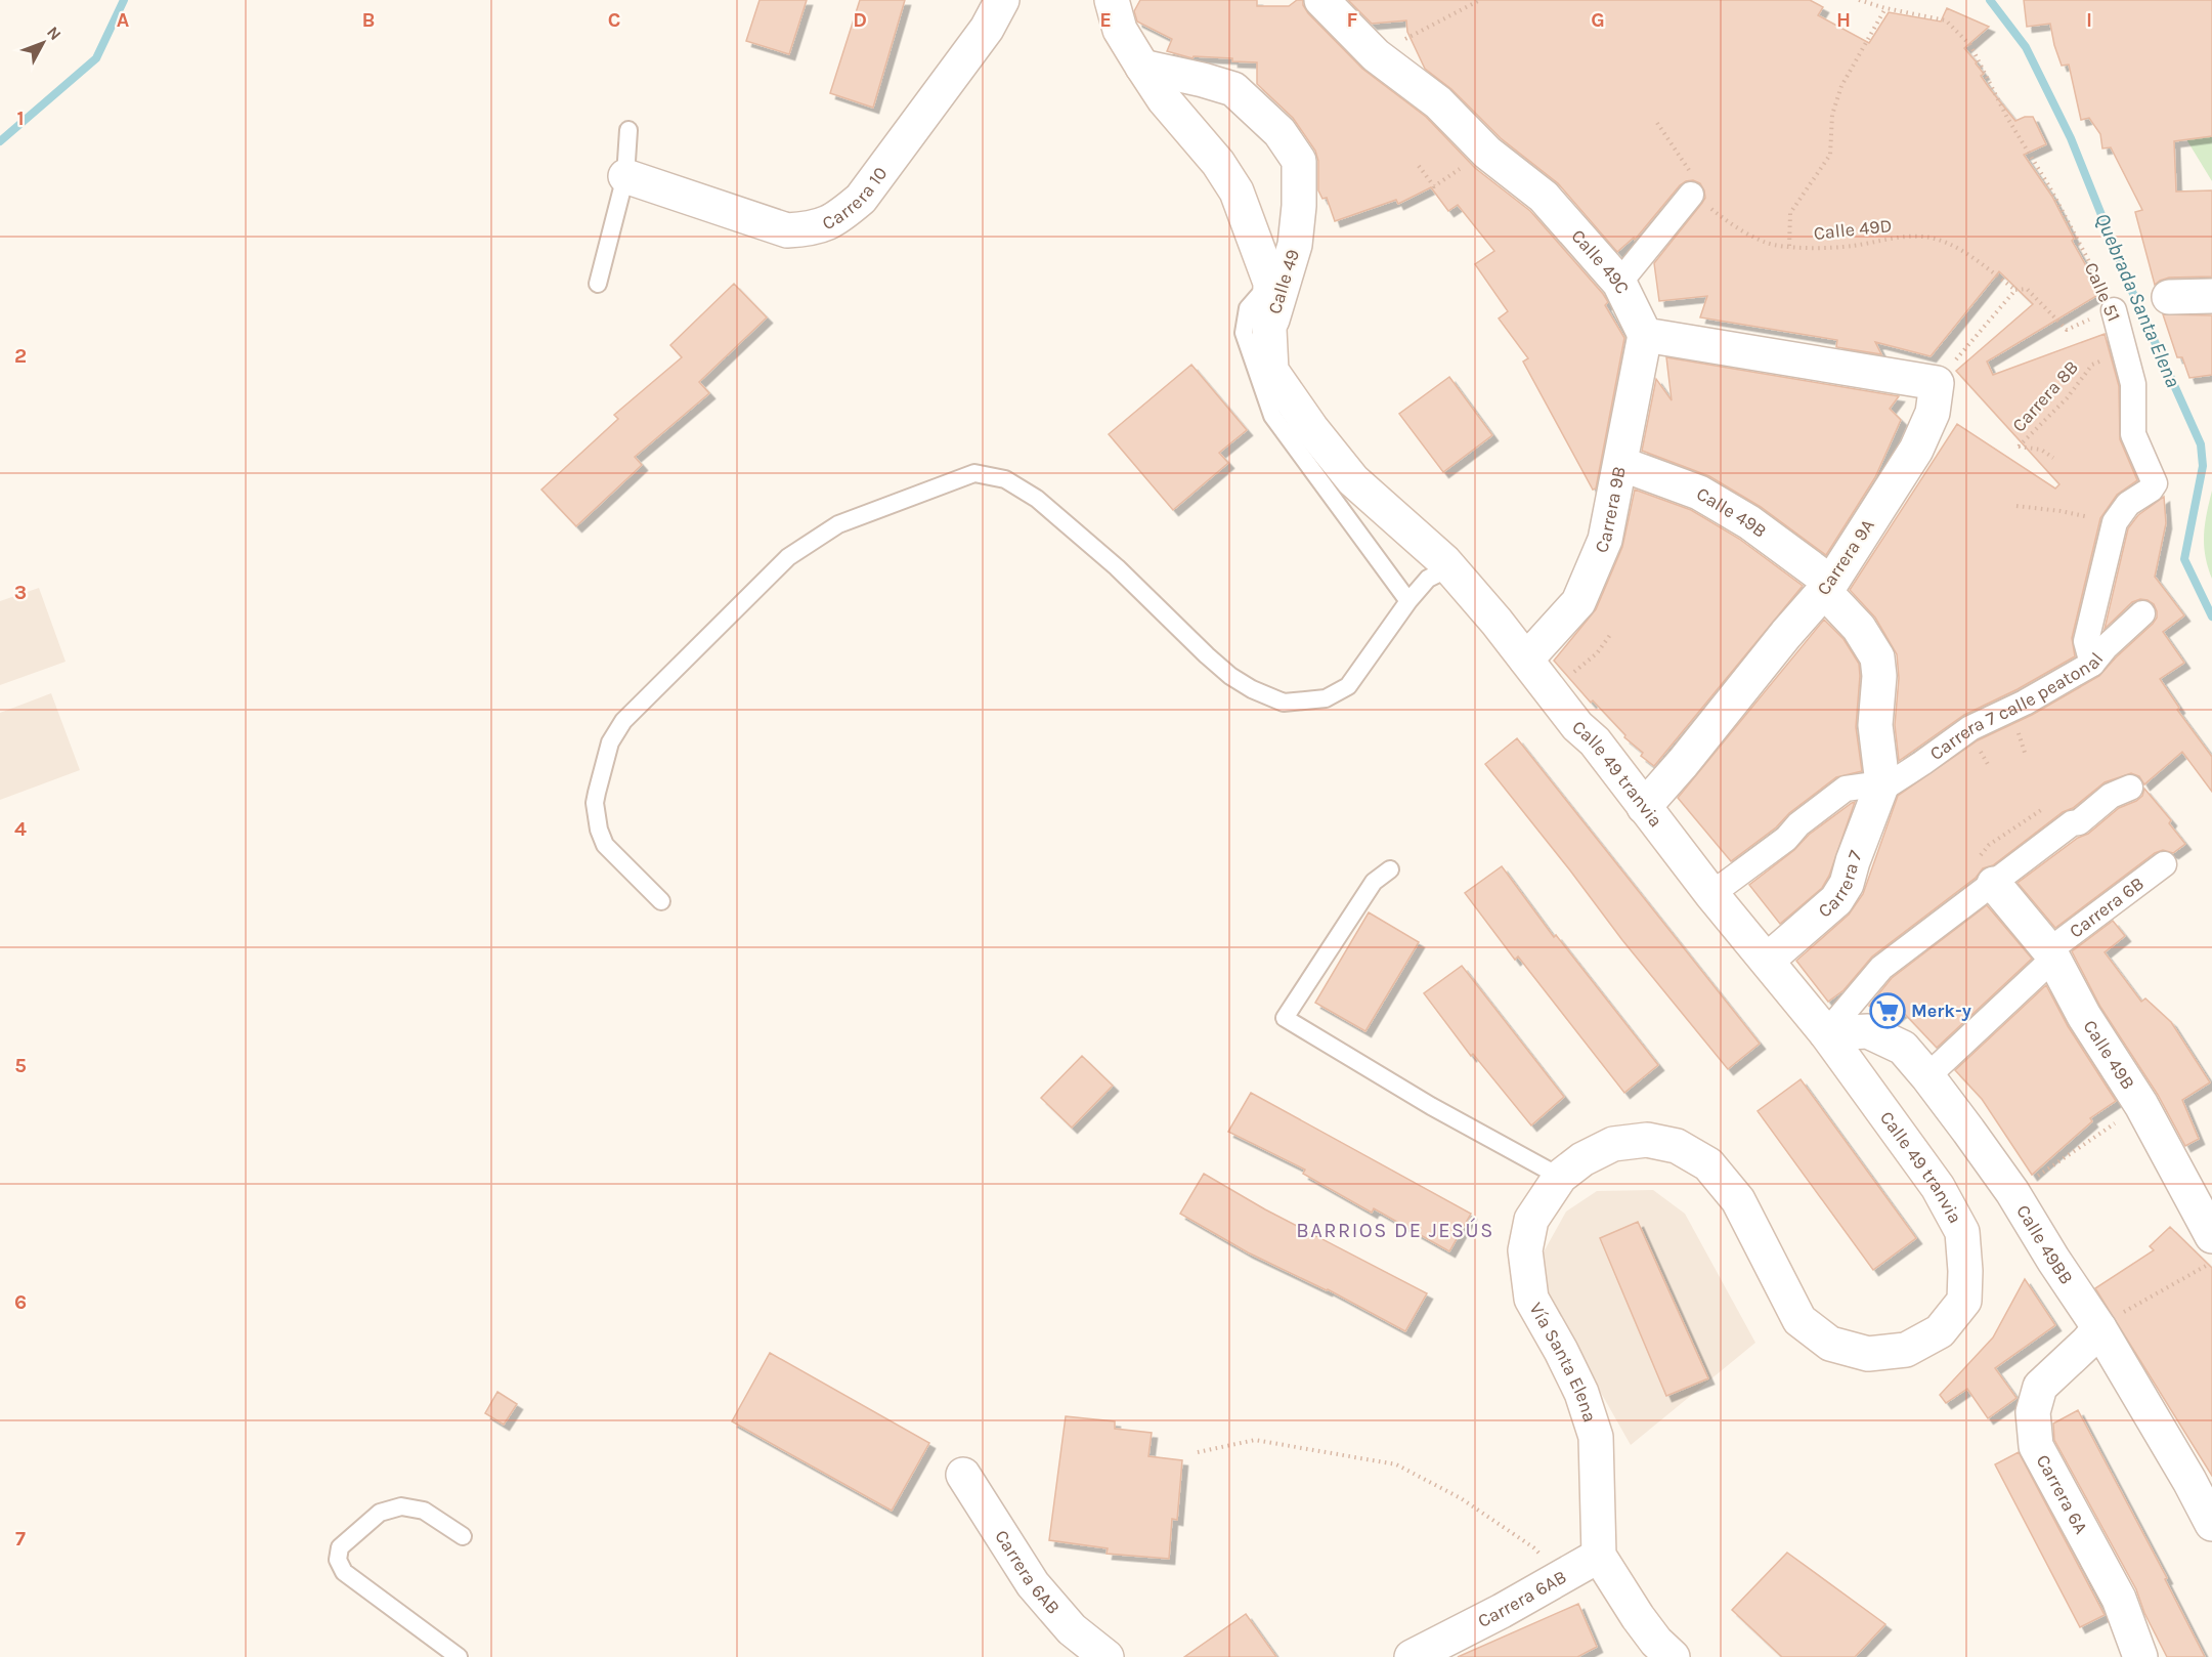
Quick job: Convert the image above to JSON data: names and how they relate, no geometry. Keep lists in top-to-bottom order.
{
  "streets": {
    "street": [
      "Carrera 10",
      "Calle 49C",
      "Calle 49",
      "Calle 51",
      "Carrera 9B",
      "Calle 49B",
      "Carrera 9A",
      "Carrera 7 calle peatonal",
      "Calle 49 tranvia",
      "Carrera 7",
      "Carrera 6B",
      "Calle 49BB",
      "Vía Santa Elena",
      "Carrera 6A",
      "Carrera 6AB"
    ],
    "path": ["Calle 49D", "Carrera 8B"]
  },
  "crossings": [
    ["Calle 49C", "Carrera 9B"],
    ["Calle 49", "Calle 49 tranvia"],
    ["Calle 51", "Carrera 8B"],
    ["Calle 51", "Carrera 7 calle peatonal"],
    ["Carrera 9B", "Calle 49B"],
    ["Carrera 9B", "Calle 49 tranvia"],
    ["Calle 49B", "Carrera 9A"],
    ["Calle 49B", "Carrera 7 calle peatonal"],
    ["Calle 49B", "Carrera 7"],
    ["Calle 49B", "Carrera 6B"],
    ["Carrera 9A", "Calle 49 tranvia"],
    ["Carrera 7 calle peatonal", "Calle 49 tranvia"],
    ["Carrera 7 calle peatonal", "Carrera 7"],
    ["Calle 49 tranvia", "Carrera 7"],
    ["Calle 49 tranvia", "Calle 49BB"],
    ["Calle 49 tranvia", "Vía Santa Elena"],
    ["Carrera 6B", "Calle 49BB"],
    ["Calle 49BB", "Carrera 6A"],
    ["Vía Santa Elena", "Carrera 6AB"]
  ],
  "districts": ["BARRIOS DE JESÚS"],
  "water": ["Quebrada Santa Elena"],
  "places": {
    "supermarket": ["Merk-y"]
  },
  "north": "top right",
  "grid": {
    "columns": [
      "A",
      "B",
      "C",
      "D",
      "E",
      "F",
      "G",
      "H",
      "I"
    ],
    "rows": [
      "1",
      "2",
      "3",
      "4",
      "5",
      "6",
      "7"
    ]
  }
}
